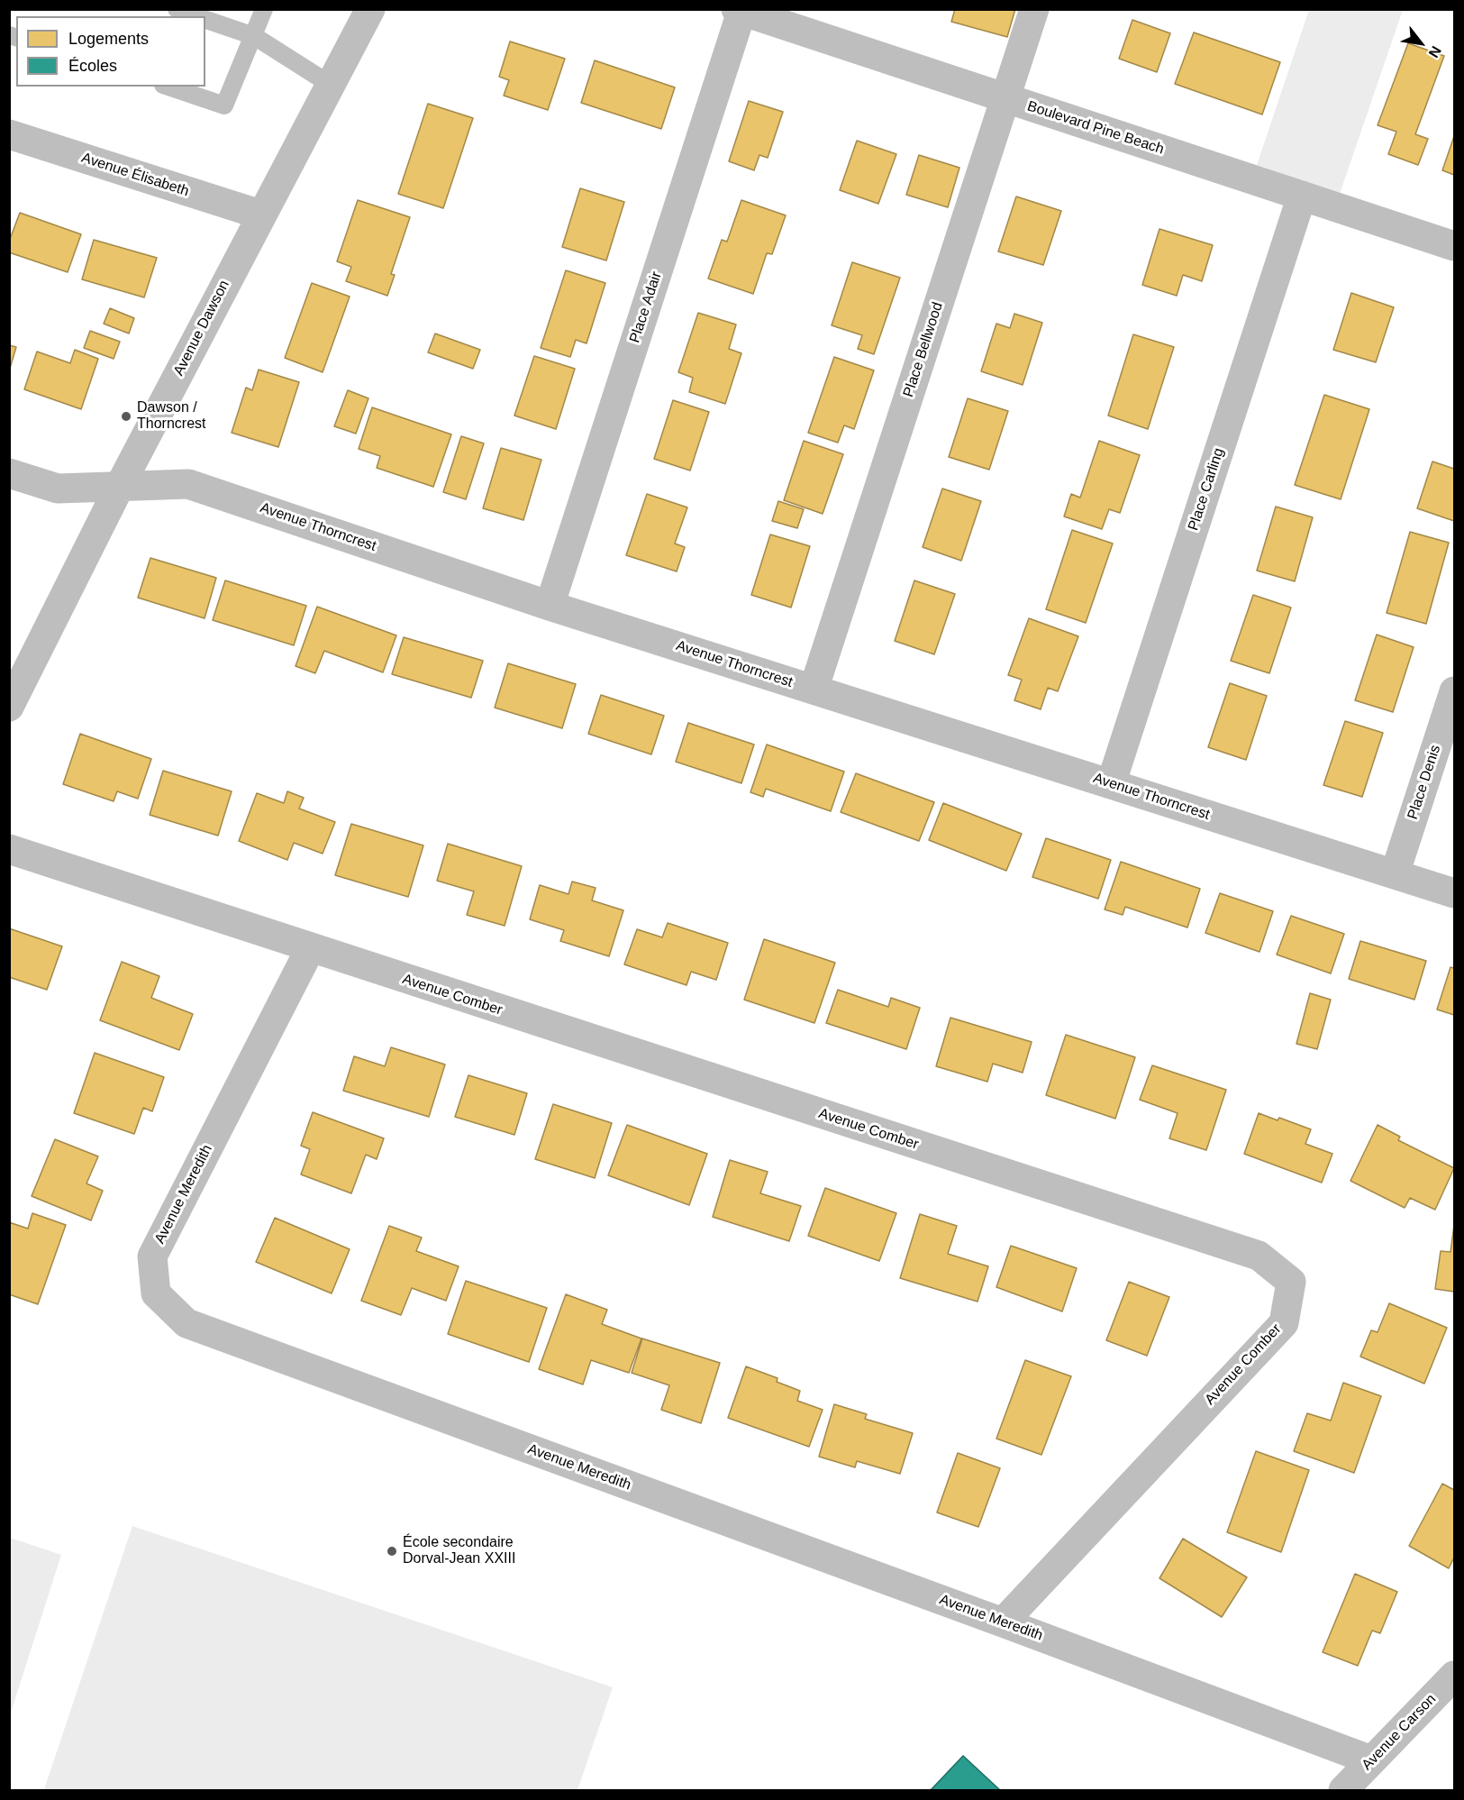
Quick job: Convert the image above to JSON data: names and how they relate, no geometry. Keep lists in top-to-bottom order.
{
  "streets": {
    "street": [
      "Boulevard Pine Beach",
      "Avenue Élisabeth",
      "Place Adair",
      "Avenue Dawson",
      "Place Bellwood",
      "Place Carling",
      "Avenue Thorncrest",
      "Place Denis",
      "Avenue Comber",
      "Avenue Meredith",
      "Avenue Carson"
    ]
  },
  "crossings": [
    ["Boulevard Pine Beach", "Place Adair"],
    ["Boulevard Pine Beach", "Place Bellwood"],
    ["Boulevard Pine Beach", "Place Carling"],
    ["Avenue Élisabeth", "Avenue Dawson"],
    ["Place Adair", "Avenue Thorncrest"],
    ["Avenue Dawson", "Avenue Thorncrest"],
    ["Place Bellwood", "Avenue Thorncrest"],
    ["Place Carling", "Avenue Thorncrest"],
    ["Avenue Thorncrest", "Place Denis"],
    ["Avenue Comber", "Avenue Meredith"],
    ["Avenue Meredith", "Avenue Carson"]
  ],
  "places": ["Dawson / Thorncrest", "École secondaire Dorval-Jean XXIII"],
  "legend": ["Logements", "Écoles"],
  "north": "bottom right"
}
